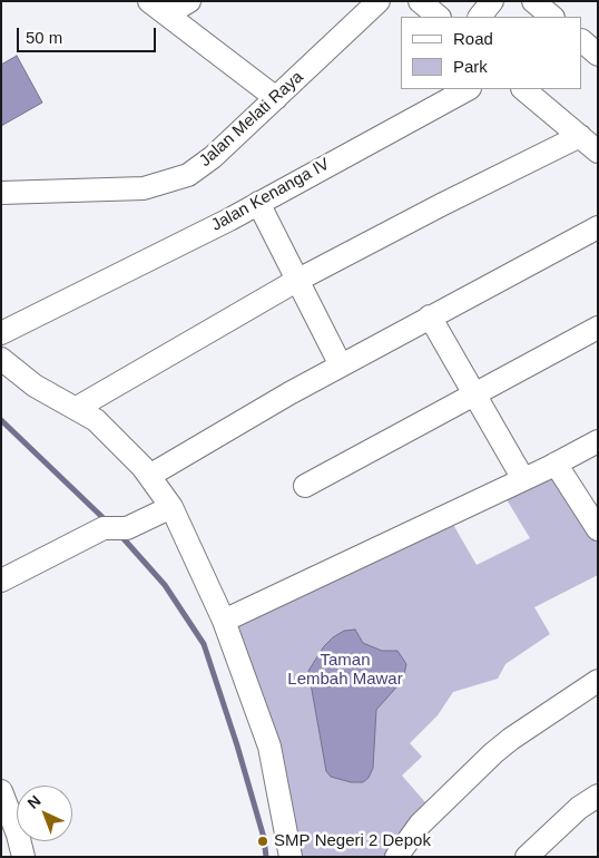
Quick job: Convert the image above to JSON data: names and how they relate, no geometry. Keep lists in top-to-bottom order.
{
  "streets": {
    "street": ["Jalan Melati Raya", "Jalan Kenanga IV"]
  },
  "parks": ["Taman Lembah Mawar"],
  "places": ["SMP Negeri 2 Depok"],
  "legend": ["Road", "Park"],
  "scale_bar": "50 m",
  "north": "top left"
}
